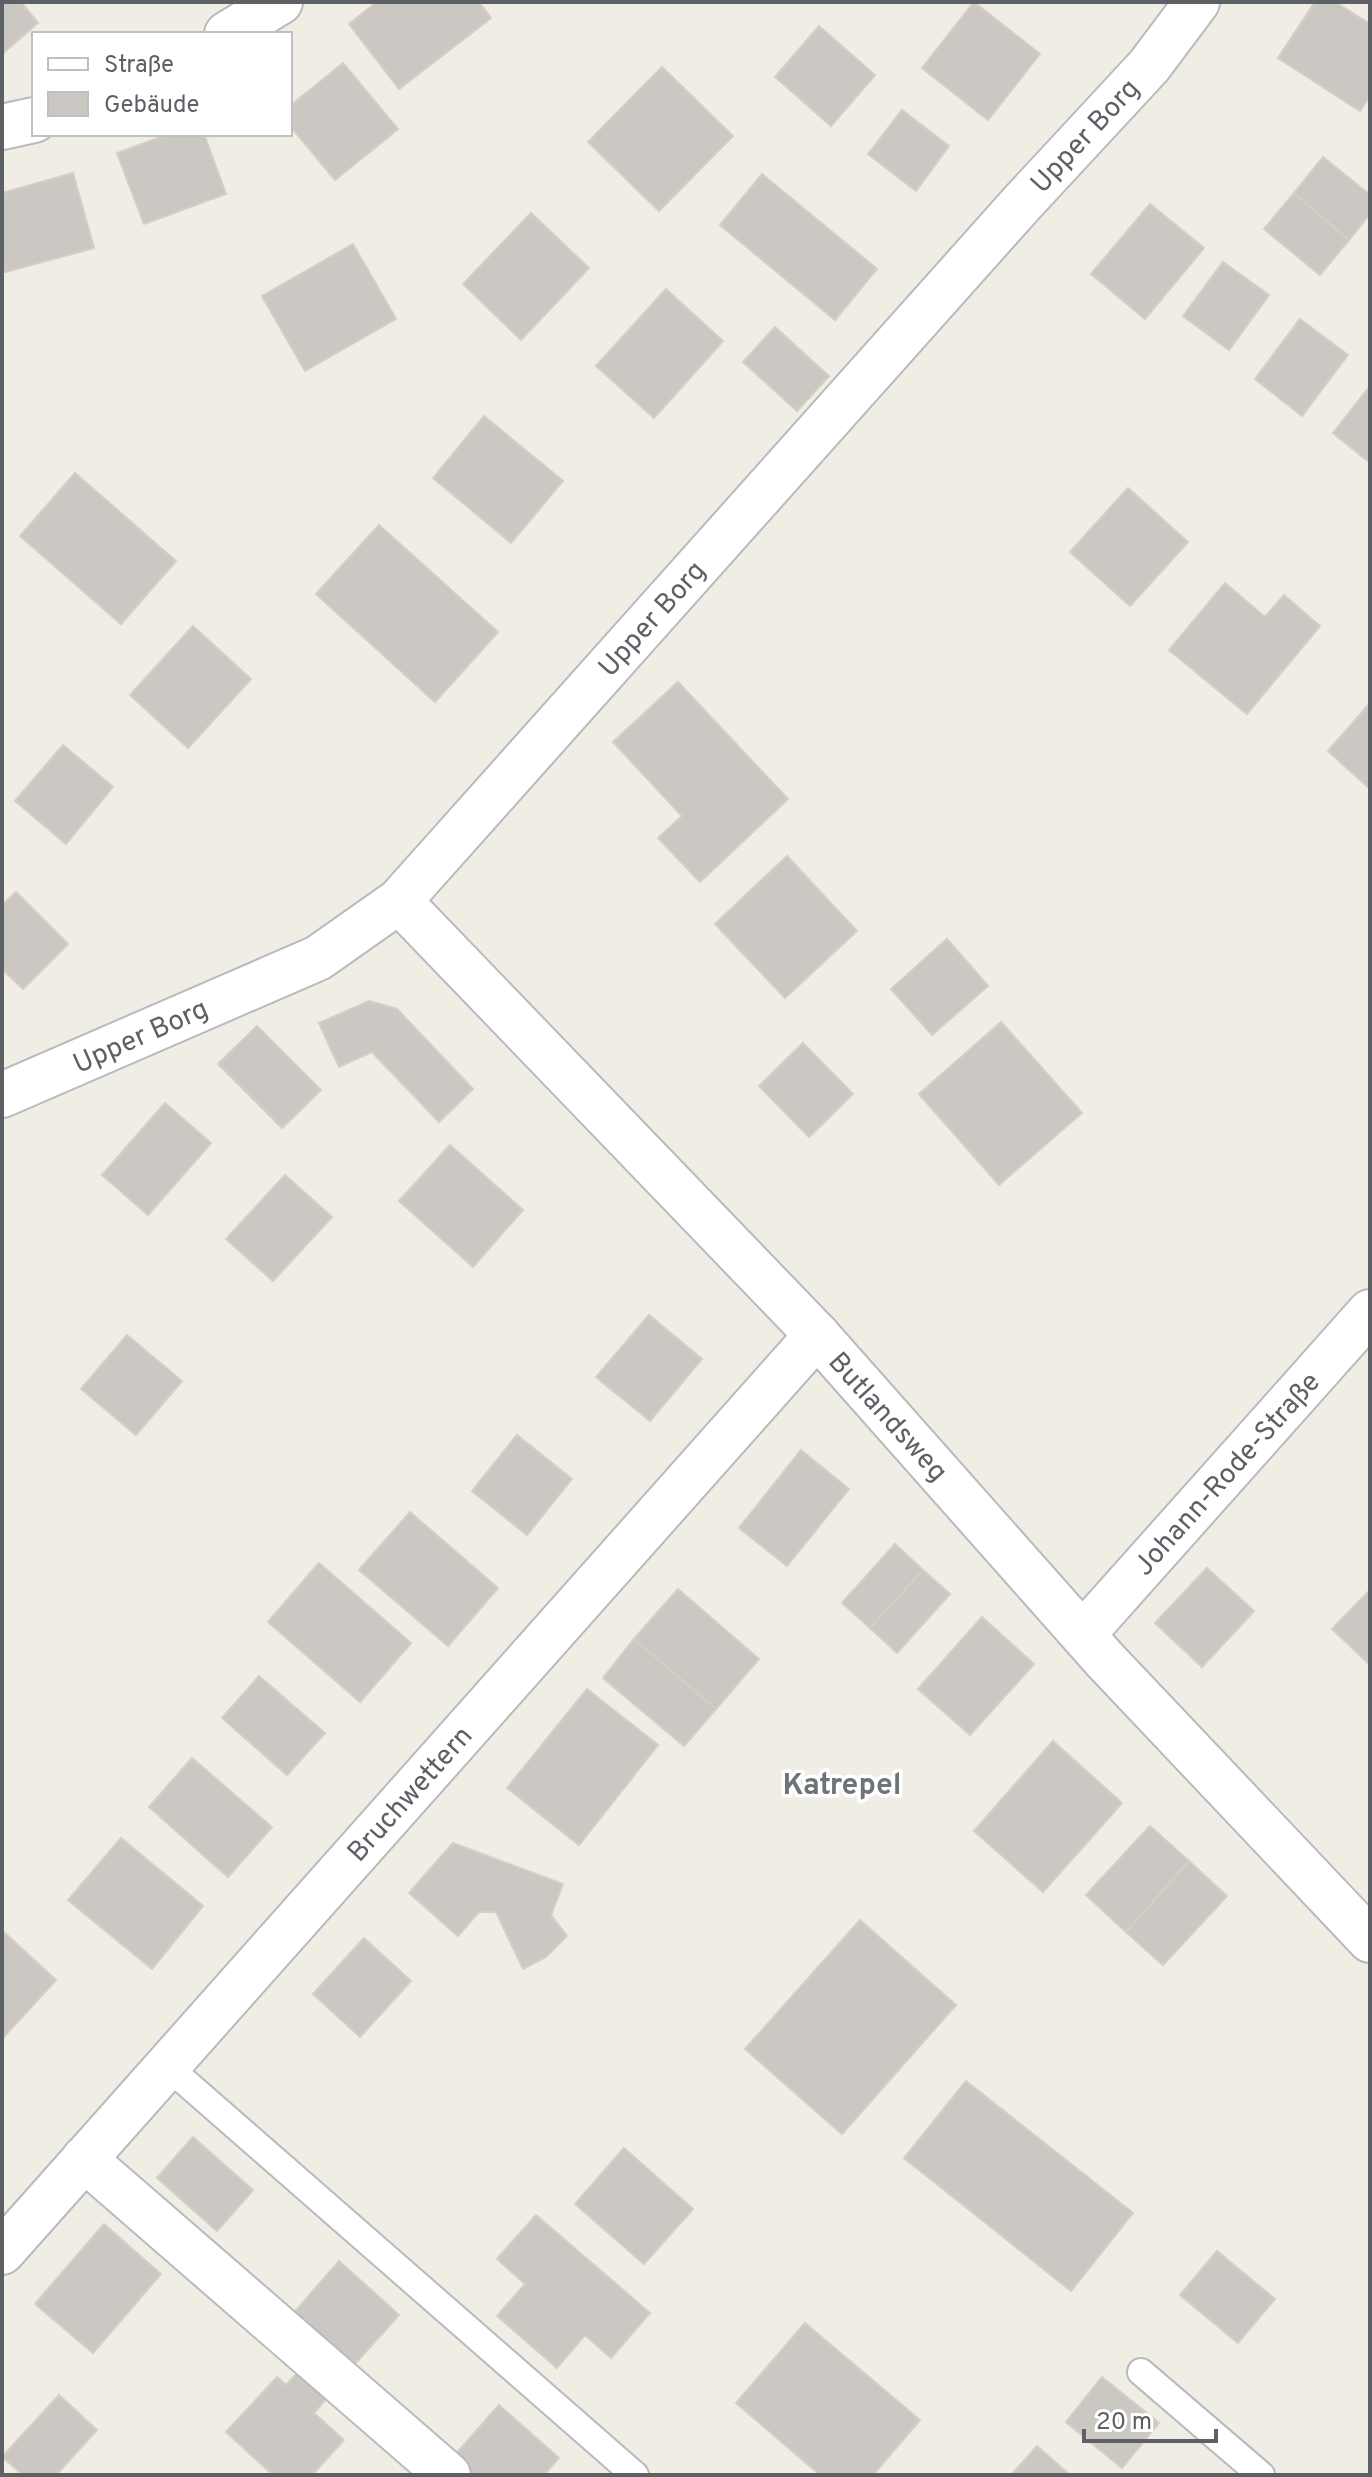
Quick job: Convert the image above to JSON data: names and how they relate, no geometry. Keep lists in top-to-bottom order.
{
  "streets": {
    "street": [
      "Upper Borg",
      "Butlandsweg",
      "Johann-Rode-Straße",
      "Bruchwettern"
    ]
  },
  "crossings": [
    ["Upper Borg", "Butlandsweg"],
    ["Butlandsweg", "Johann-Rode-Straße"],
    ["Butlandsweg", "Bruchwettern"]
  ],
  "districts": ["Katrepel"],
  "legend": ["Straße", "Gebäude"],
  "scale_bar": "20 m"
}
